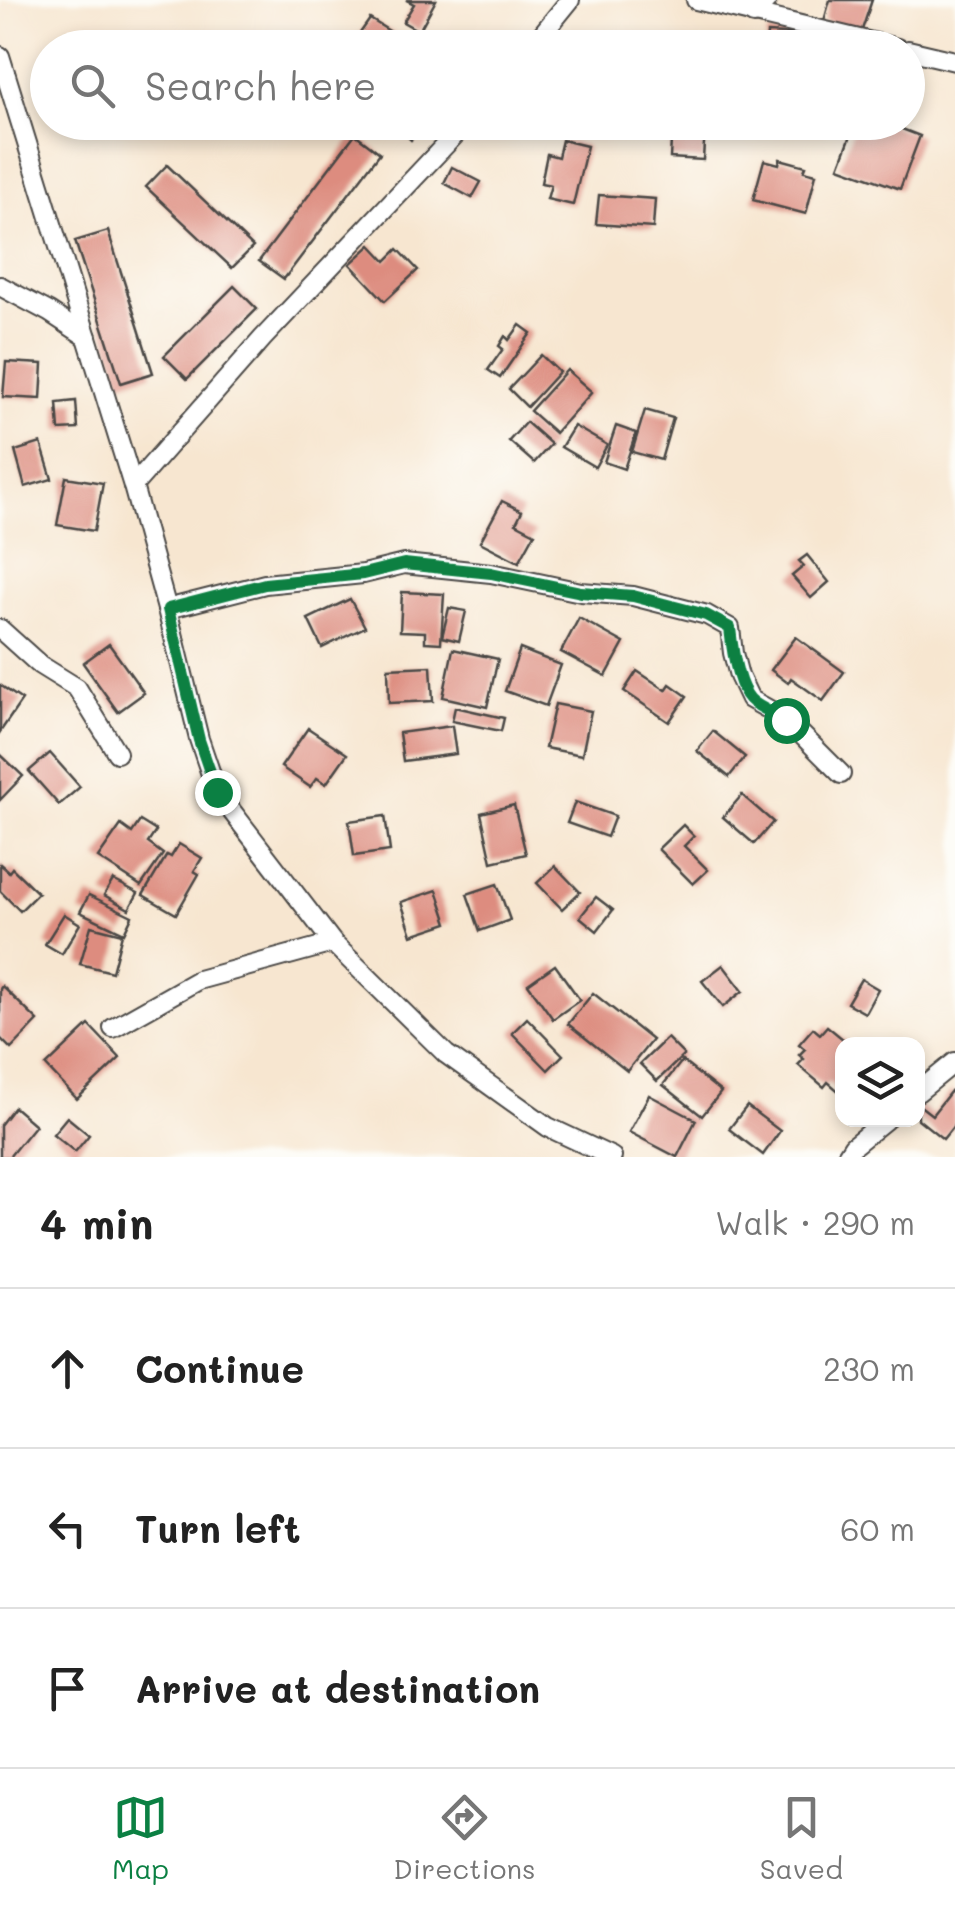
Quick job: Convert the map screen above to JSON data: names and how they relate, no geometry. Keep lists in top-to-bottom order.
{
  "page": {
    "search": "Search here",
    "heading": ["4 min", "Walk · 290 m"],
    "list": [
      ["Continue", "230 m"],
      ["Turn left", "60 m"],
      "Arrive at destination"
    ],
    "nav": ["Map", "Directions", "Saved"]
  }
}
